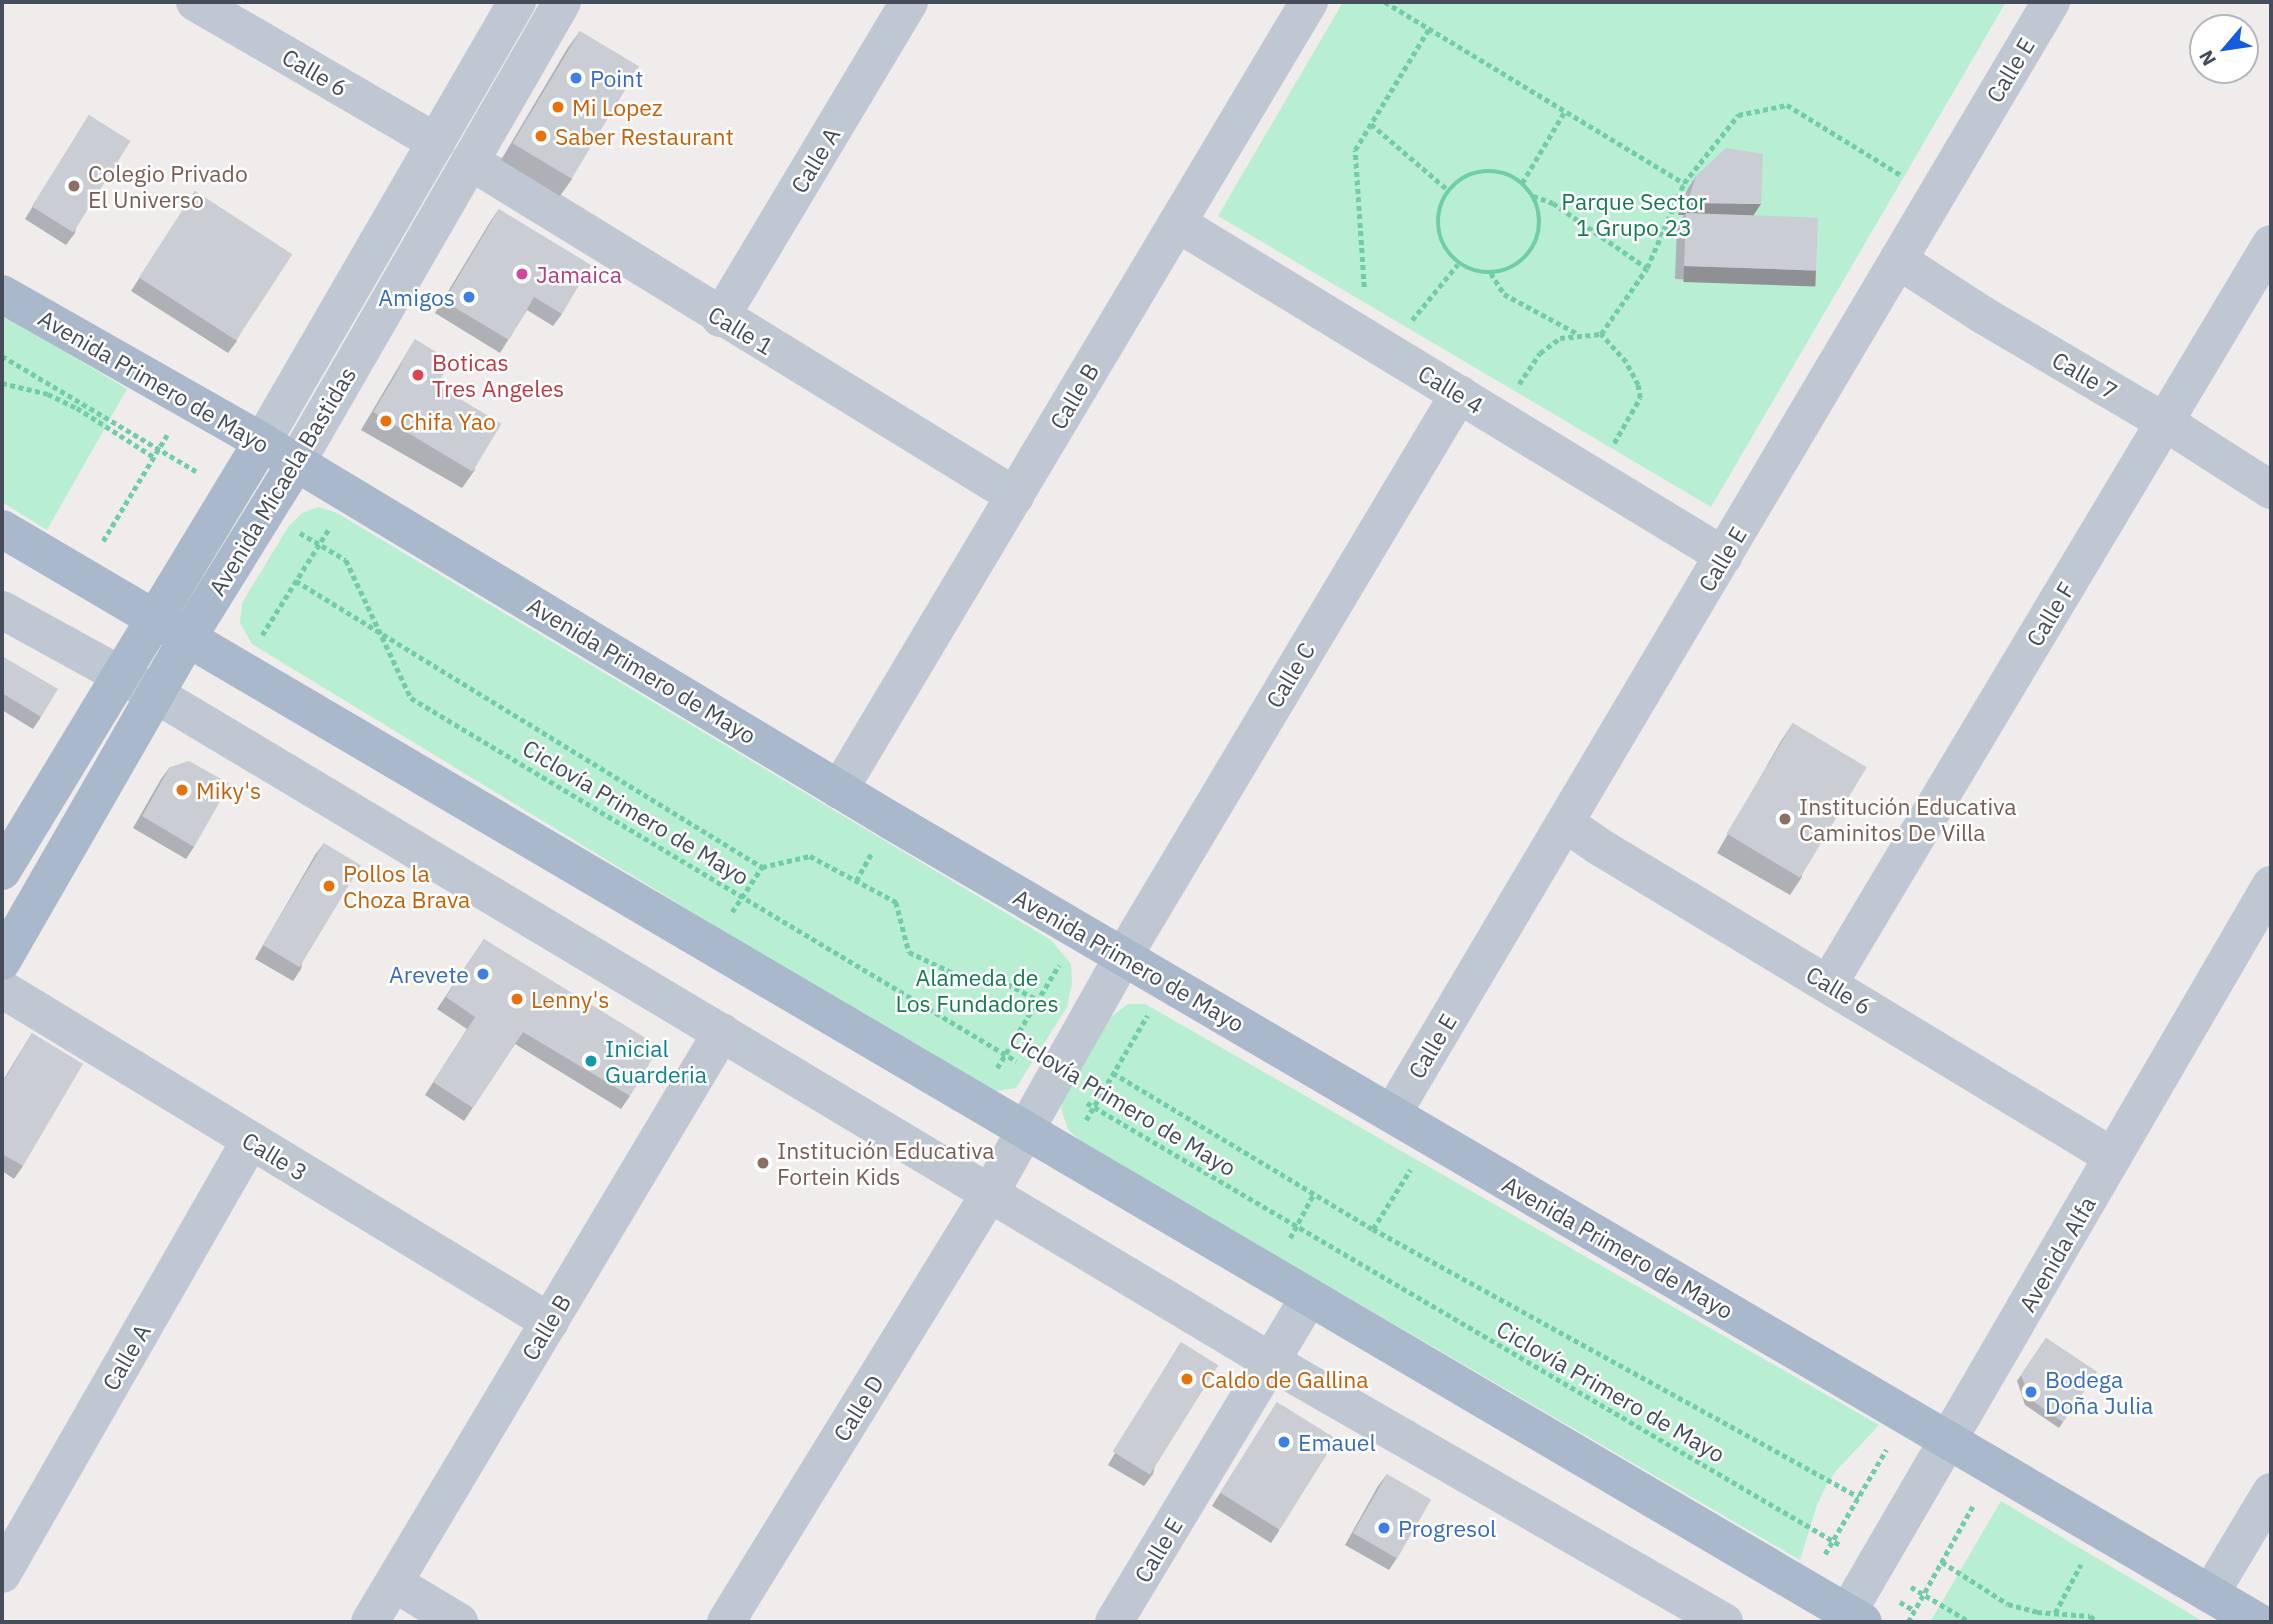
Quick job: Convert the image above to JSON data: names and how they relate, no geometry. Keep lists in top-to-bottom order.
{
  "streets": {
    "main road": ["Avenida Primero de Mayo", "Avenida Micaela Bastidas"],
    "street": [
      "Calle E",
      "Calle 6",
      "Calle A",
      "Calle 1",
      "Calle 7",
      "Calle 4",
      "Calle B",
      "Calle F",
      "Calle C",
      "Calle 3",
      "Avenida Alfa",
      "Calle D"
    ],
    "path": ["Ciclovía Primero de Mayo"]
  },
  "crossings": [
    ["Calle E", "Calle 6"],
    ["Calle E", "Calle 7"],
    ["Calle E", "Avenida Primero de Mayo"],
    ["Calle E", "Calle 4"],
    ["Calle 6", "Avenida Micaela Bastidas"],
    ["Calle 6", "Calle F"],
    ["Calle 6", "Avenida Alfa"],
    ["Calle A", "Calle 1"],
    ["Calle A", "Calle 3"],
    ["Calle 1", "Calle B"],
    ["Calle 1", "Avenida Micaela Bastidas"],
    ["Calle 7", "Calle F"],
    ["Avenida Primero de Mayo", "Calle B"],
    ["Avenida Primero de Mayo", "Avenida Micaela Bastidas"],
    ["Avenida Primero de Mayo", "Calle C"],
    ["Avenida Primero de Mayo", "Avenida Alfa"],
    ["Calle 4", "Calle B"],
    ["Calle 4", "Calle C"],
    ["Calle B", "Calle 3"],
    ["Avenida Micaela Bastidas", "Ciclovía Primero de Mayo"],
    ["Calle C", "Ciclovía Primero de Mayo"],
    ["Calle C", "Calle D"],
    ["Ciclovía Primero de Mayo", "Avenida Alfa"],
    ["Ciclovía Primero de Mayo", "Calle D"]
  ],
  "parks": ["Parque Sector 1 Grupo 23", "Alameda de Los Fundadores"],
  "places": [
    "Point",
    "Mi Lopez",
    "Saber Restaurant",
    "Colegio Privado El Universo",
    "Jamaica",
    "Amigos",
    "Boticas Tres Angeles",
    "Chifa Yao",
    "Miky's",
    "Institución Educativa Caminitos De Villa",
    "Pollos la Choza Brava",
    "Arevete",
    "Lenny's",
    "Inicial Guarderia",
    "Institución Educativa Fortein Kids",
    "Caldo de Gallina",
    "Bodega Doña Julia",
    "Emauel",
    "Progresol"
  ],
  "north": "bottom left"
}
